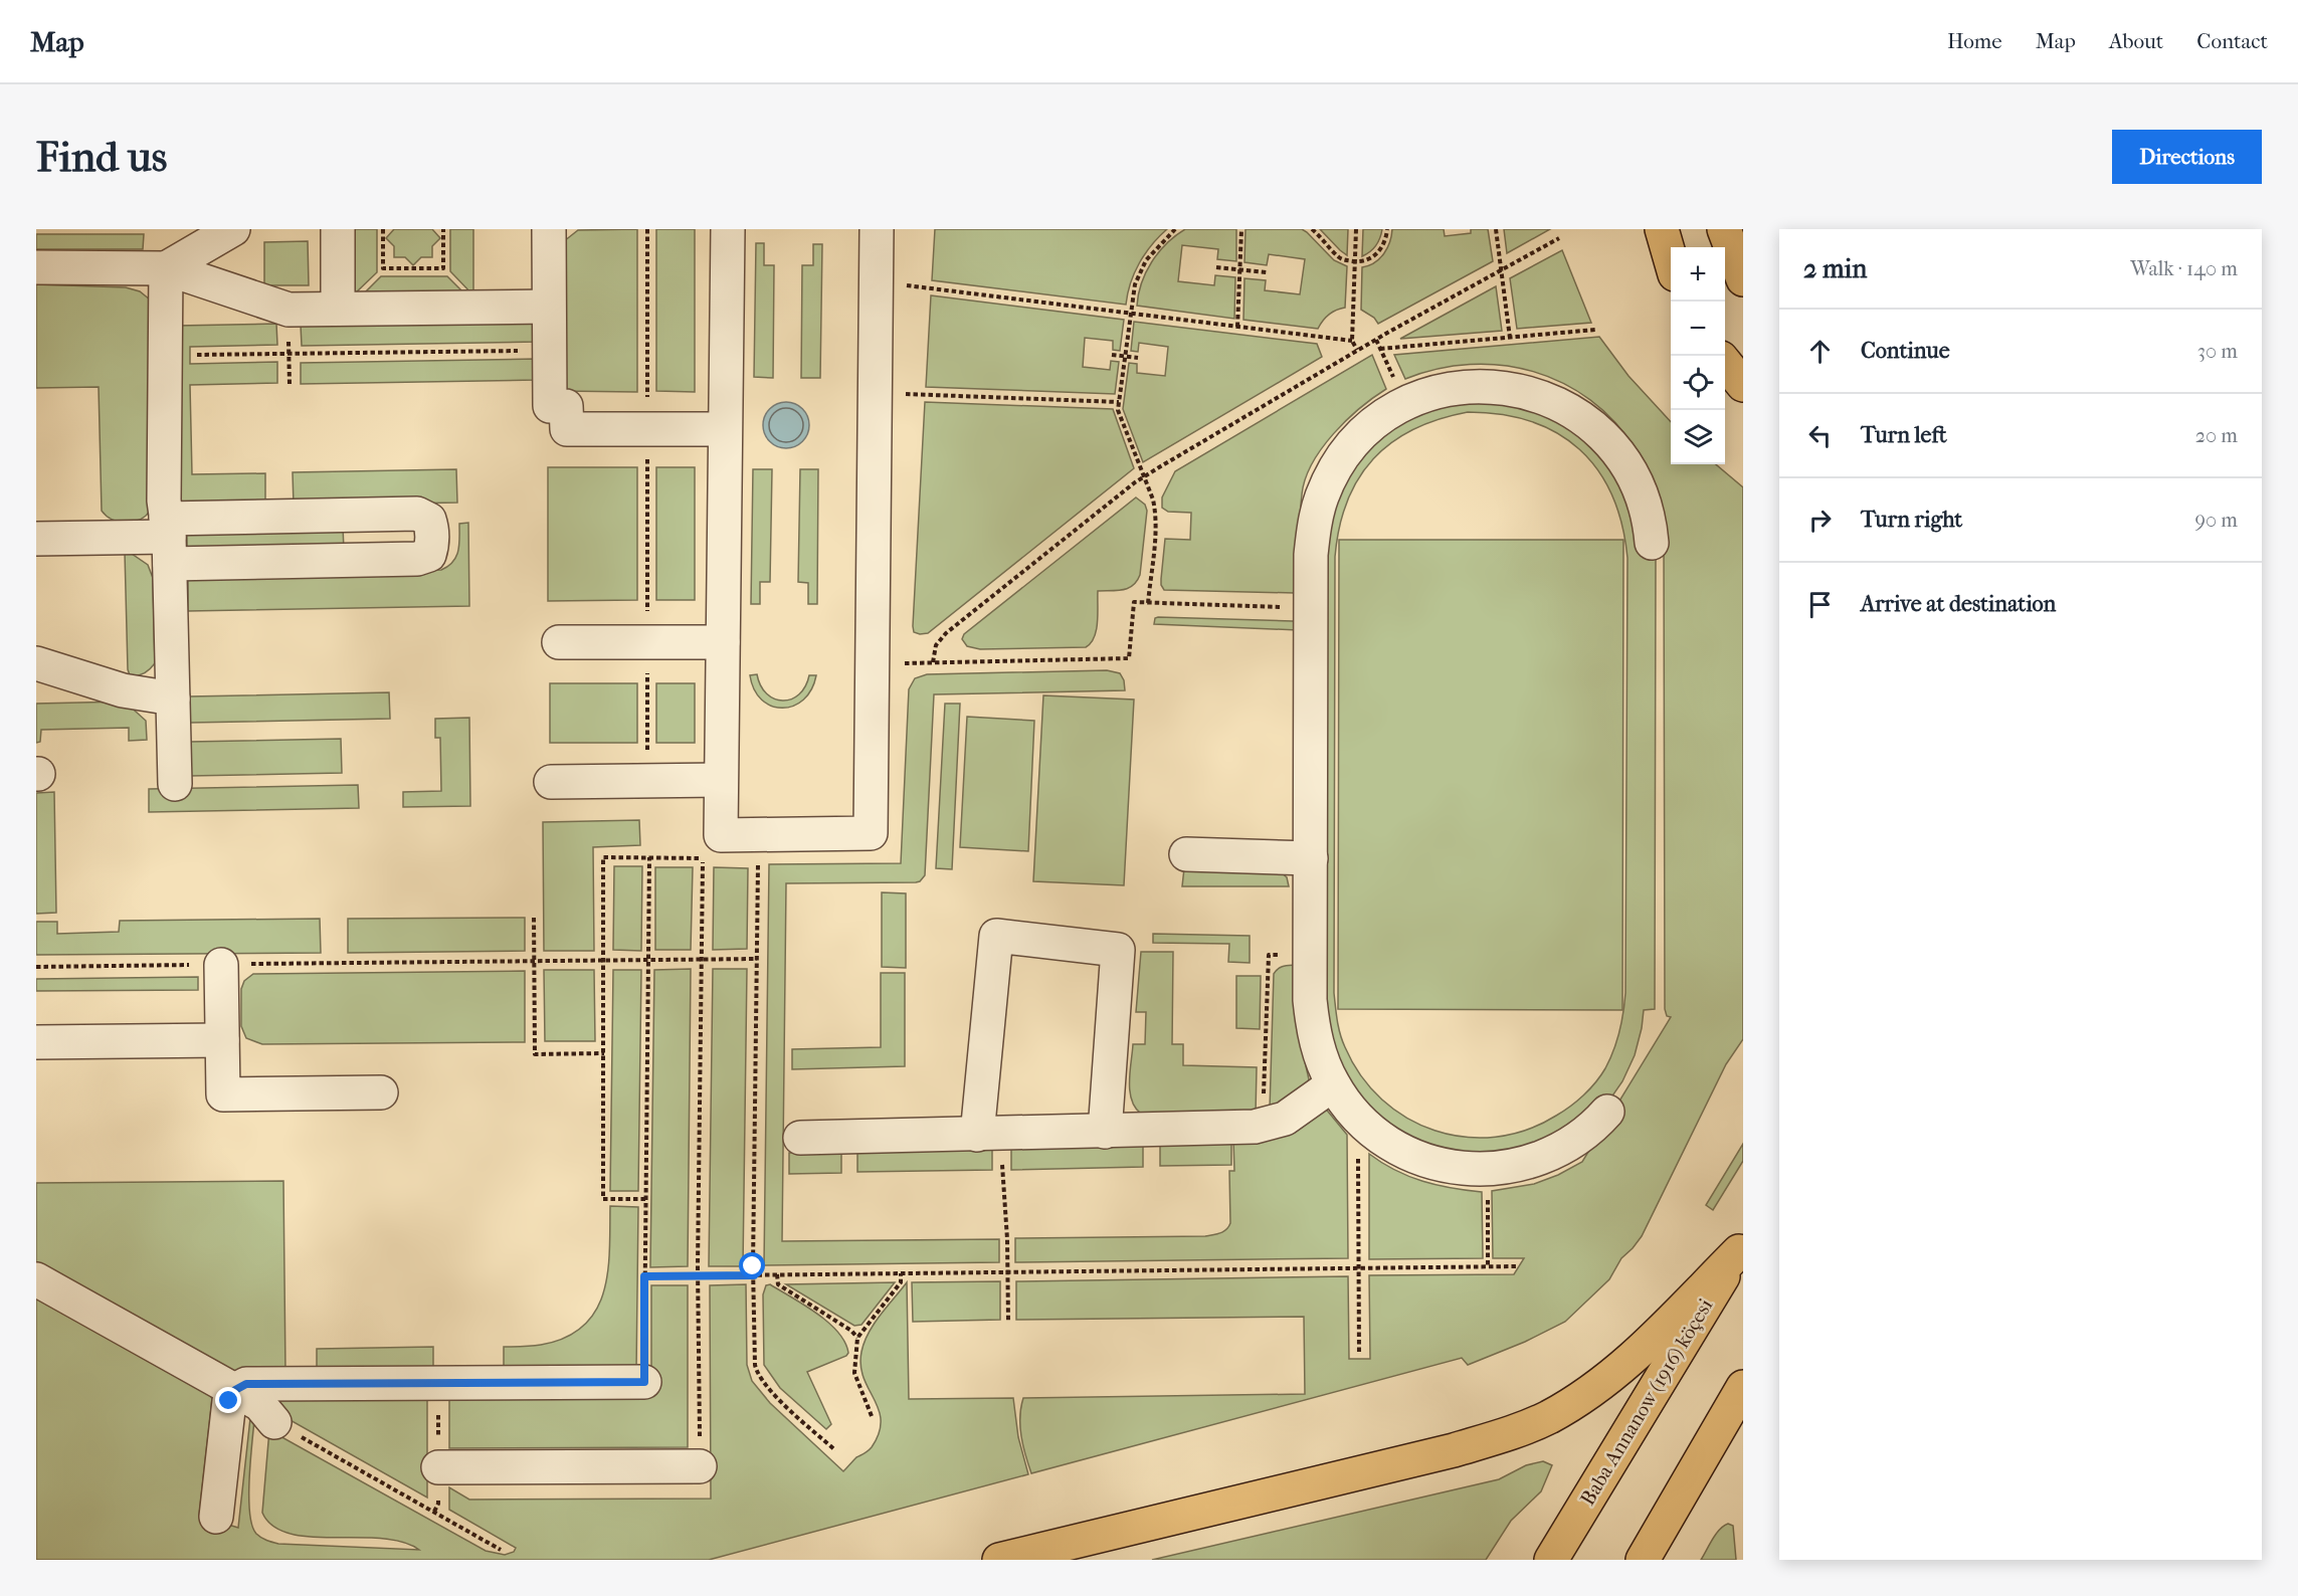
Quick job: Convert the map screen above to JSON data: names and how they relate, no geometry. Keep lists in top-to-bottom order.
{
  "streets": {
    "main road": ["Baba Annanow (1916) köçesi"]
  },
  "page": {
    "header": "Map",
    "nav": [
      "Home",
      "Map",
      "About",
      "Contact"
    ],
    "buttons": "Directions",
    "title": "Find us",
    "heading": ["2 min", "Walk · 140 m"],
    "map_buttons": ["+", "−"],
    "list": [
      ["Continue", "30 m"],
      ["Turn left", "20 m"],
      ["Turn right", "90 m"],
      "Arrive at destination"
    ]
  }
}
